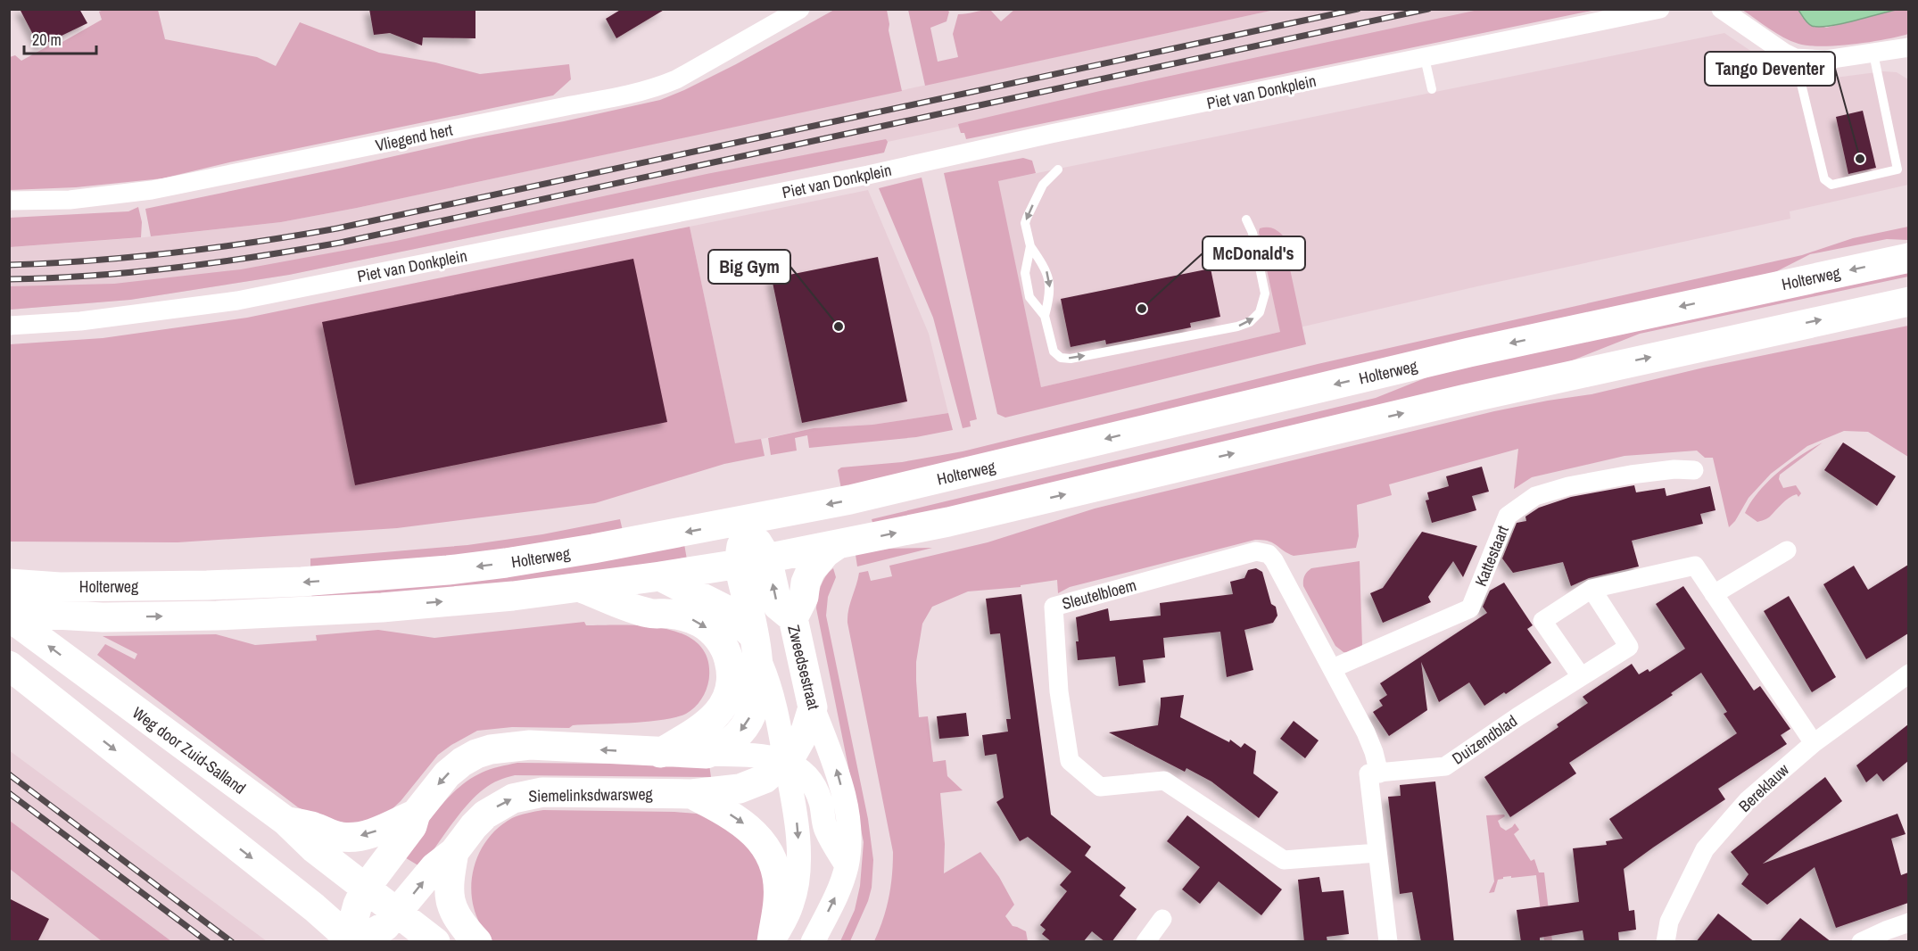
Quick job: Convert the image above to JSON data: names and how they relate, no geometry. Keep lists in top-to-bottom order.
{
  "streets": {
    "main road": [
      "Holterweg",
      "Zweedsestraat",
      "Weg door Zuid-Salland",
      "Siemelinksdwarsweg"
    ],
    "street": [
      "Piet van Donkplein",
      "Vliegend hert",
      "Kattestaart",
      "Sleutelbloem",
      "Duizendblad",
      "Bereklauw"
    ]
  },
  "crossings": [
    ["Holterweg", "Zweedsestraat"],
    ["Kattestaart", "Sleutelbloem"],
    ["Sleutelbloem", "Duizendblad"],
    ["Zweedsestraat", "Siemelinksdwarsweg"],
    ["Weg door Zuid-Salland", "Siemelinksdwarsweg"]
  ],
  "places": ["Tango Deventer", "McDonald's", "Big Gym"],
  "scale_bar": "20 m"
}
